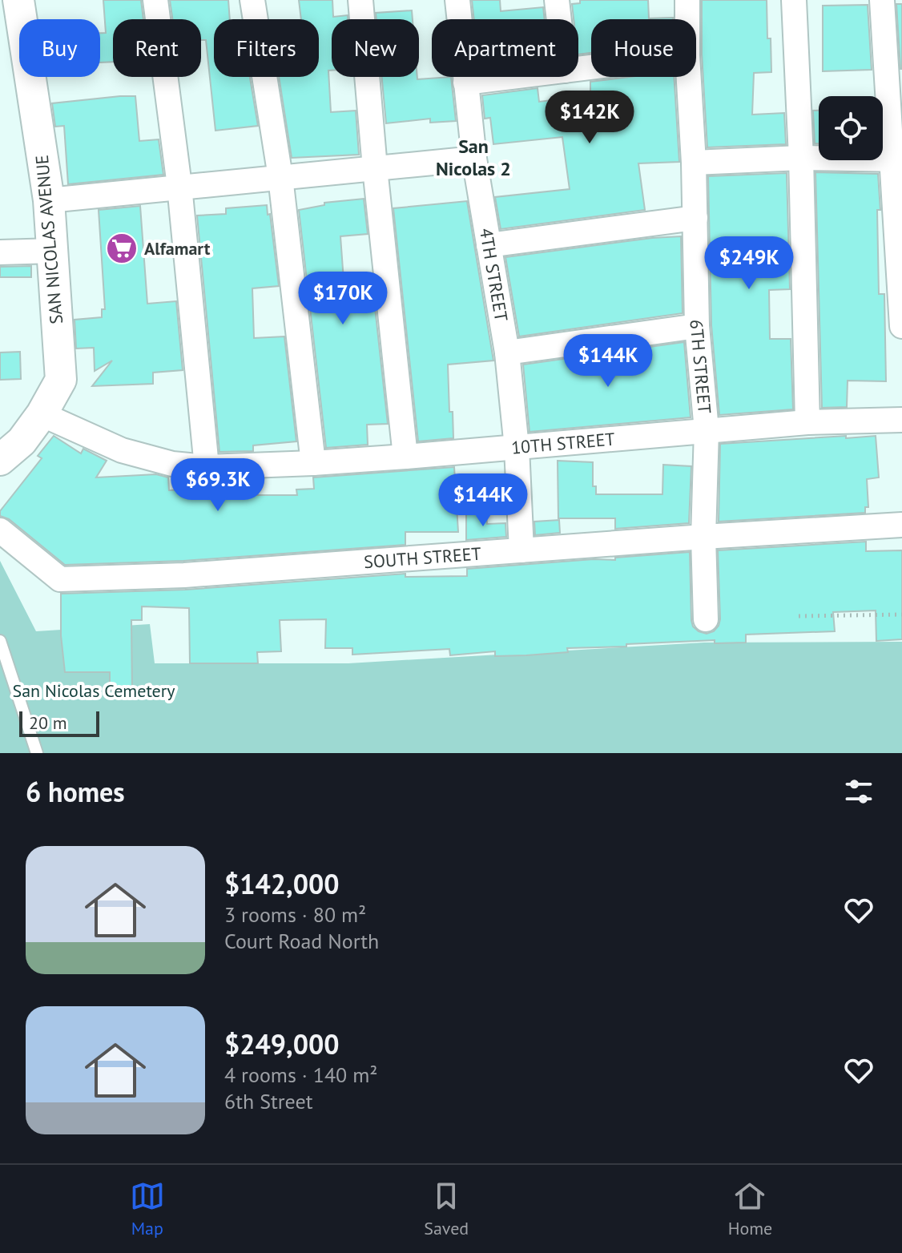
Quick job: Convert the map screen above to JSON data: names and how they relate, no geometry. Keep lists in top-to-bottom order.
{
  "streets": {
    "street": [
      "SAN NICOLAS AVENUE",
      "4TH STREET",
      "6TH STREET",
      "10TH STREET",
      "SOUTH STREET"
    ]
  },
  "crossings": [
    ["SAN NICOLAS AVENUE", "10TH STREET"],
    ["4TH STREET", "10TH STREET"],
    ["4TH STREET", "SOUTH STREET"],
    ["6TH STREET", "10TH STREET"],
    ["6TH STREET", "SOUTH STREET"]
  ],
  "districts": ["San Nicolas 2"],
  "parks": ["San Nicolas Cemetery"],
  "places": {
    "supermarket": ["Alfamart"]
  },
  "scale_bar": "20 m",
  "page": {
    "chip": [
      "Buy",
      "Rent",
      "Filters",
      "New",
      "Apartment",
      "House"
    ],
    "price": [
      "$142K",
      "$249K",
      "$170K",
      "$144K",
      "$69.3K",
      "$144K"
    ],
    "scale": "20 m",
    "heading": "6 homes",
    "list": [
      {
        "name": "$142,000",
        "note": "3 rooms · 80 m² · Court Road North"
      },
      {
        "name": "$249,000",
        "note": "4 rooms · 140 m² · 6th Street"
      }
    ],
    "tabs": ["Map", "Saved", "Home"]
  }
}
